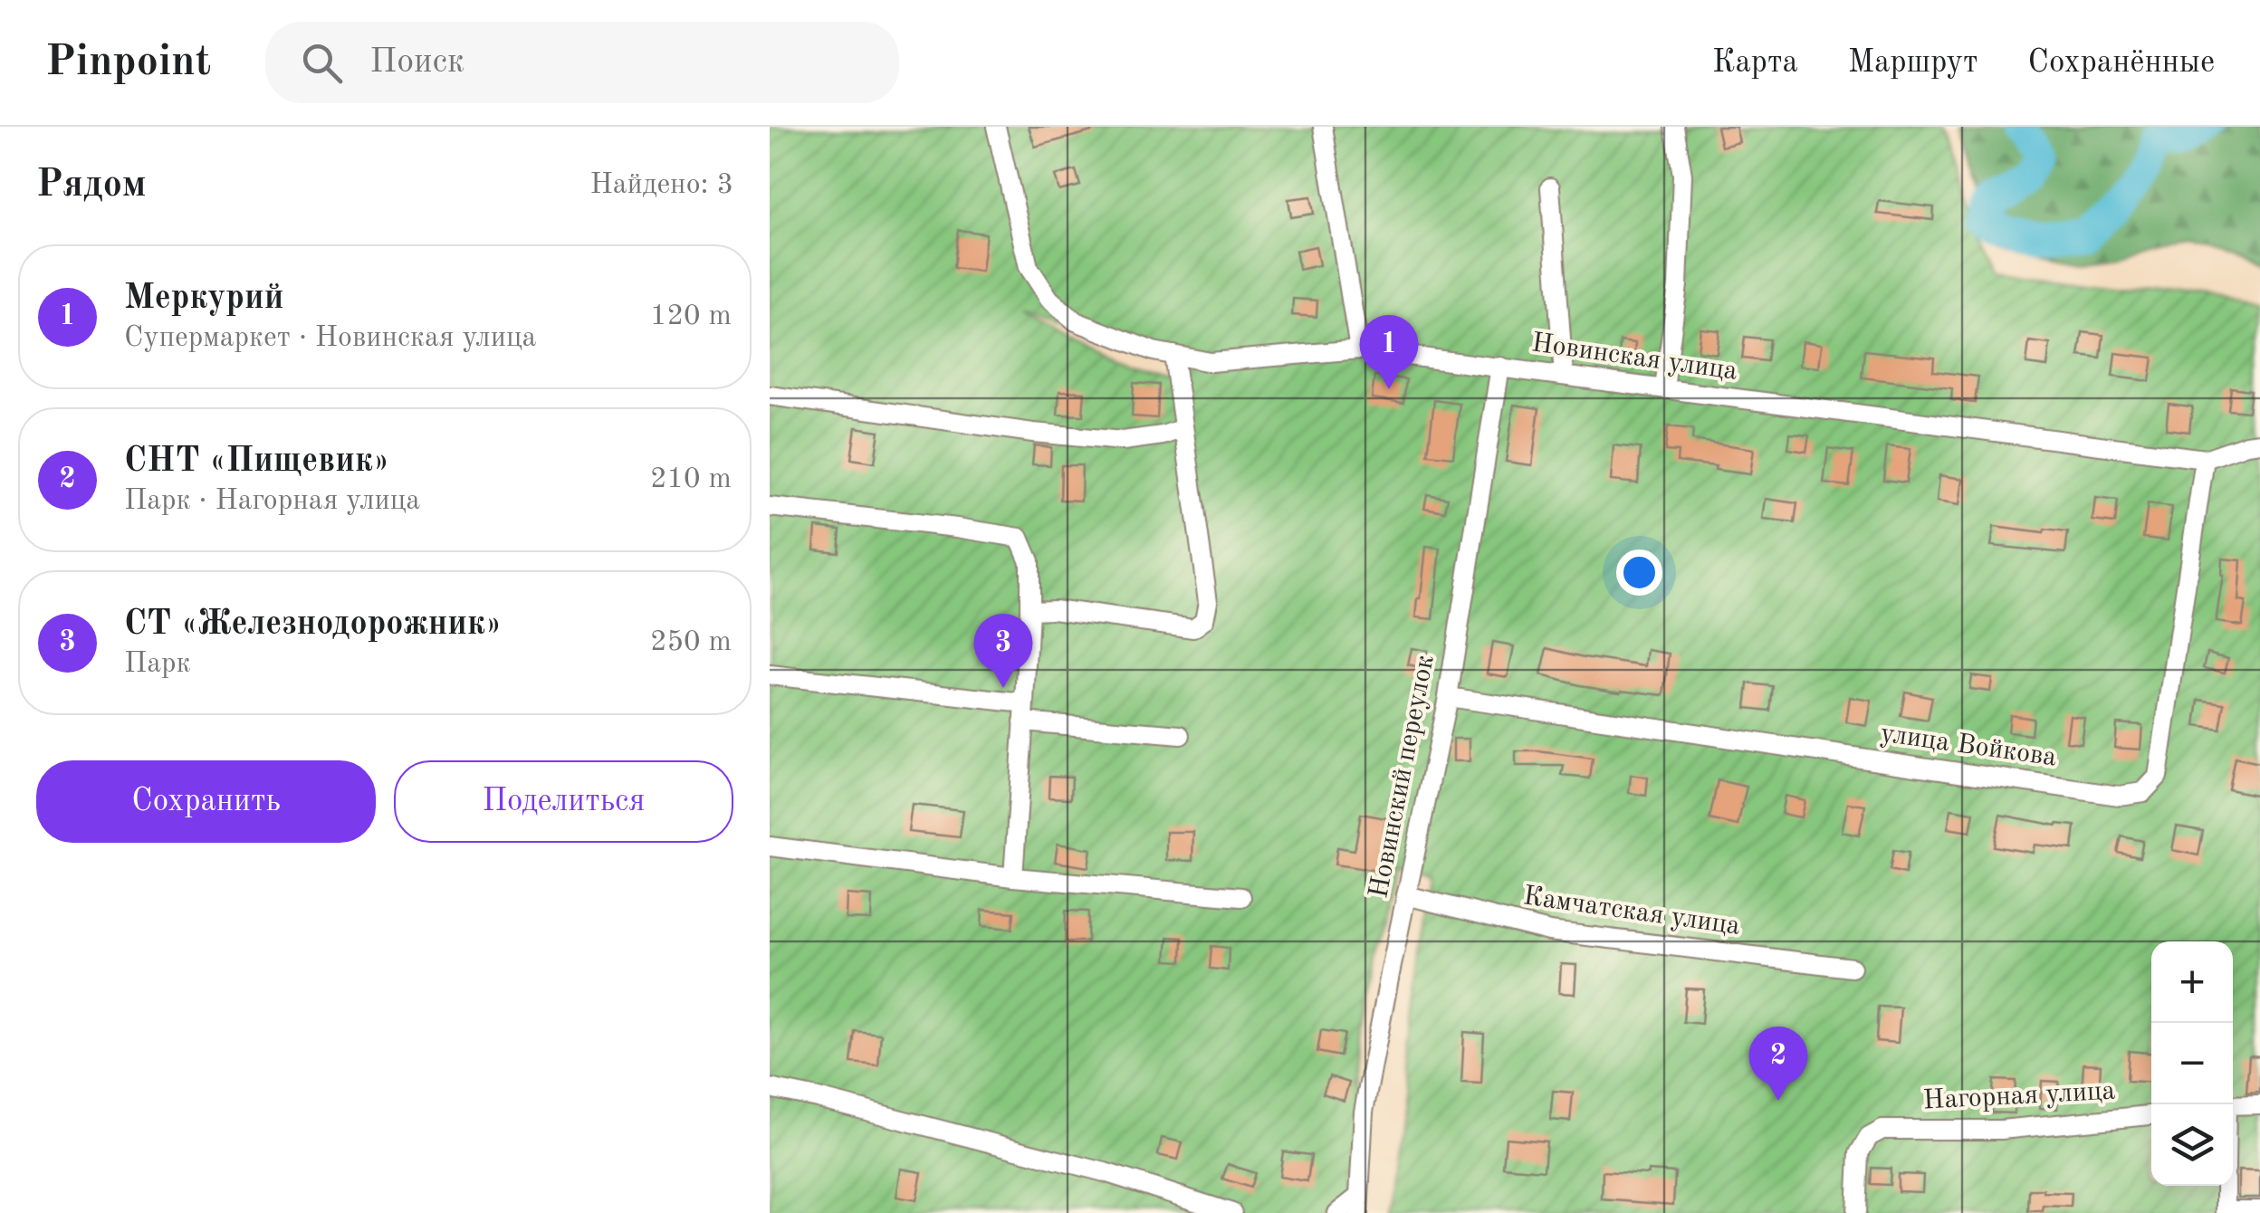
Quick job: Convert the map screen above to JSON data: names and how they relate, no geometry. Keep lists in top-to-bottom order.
{
  "streets": {
    "street": [
      "Новинская улица",
      "улица Войкова",
      "Новинский переулок",
      "Камчатская улица",
      "Нагорная улица"
    ]
  },
  "crossings": [
    ["Новинская улица", "улица Войкова"],
    ["Новинская улица", "Новинский переулок"],
    ["улица Войкова", "Новинский переулок"],
    ["Новинский переулок", "Камчатская улица"]
  ],
  "page": {
    "header": "Pinpoint",
    "search": "Поиск",
    "nav": ["Карта", "Маршрут", "Сохранённые"],
    "heading": ["Рядом", "Найдено: 3"],
    "list": [
      {
        "mark": "1",
        "name": "Меркурий",
        "note": "Супермаркет · Новинская улица",
        "value": "120 m"
      },
      {
        "mark": "2",
        "name": "СНТ «Пищевик»",
        "note": "Парк · Нагорная улица",
        "value": "210 m"
      },
      {
        "mark": "3",
        "name": "СТ «Железнодорожник»",
        "note": "Парк",
        "value": "250 m"
      }
    ],
    "pins": ["1", "3", "2"],
    "buttons": ["Сохранить", "Поделиться"],
    "map_buttons": ["+", "−"]
  }
}
